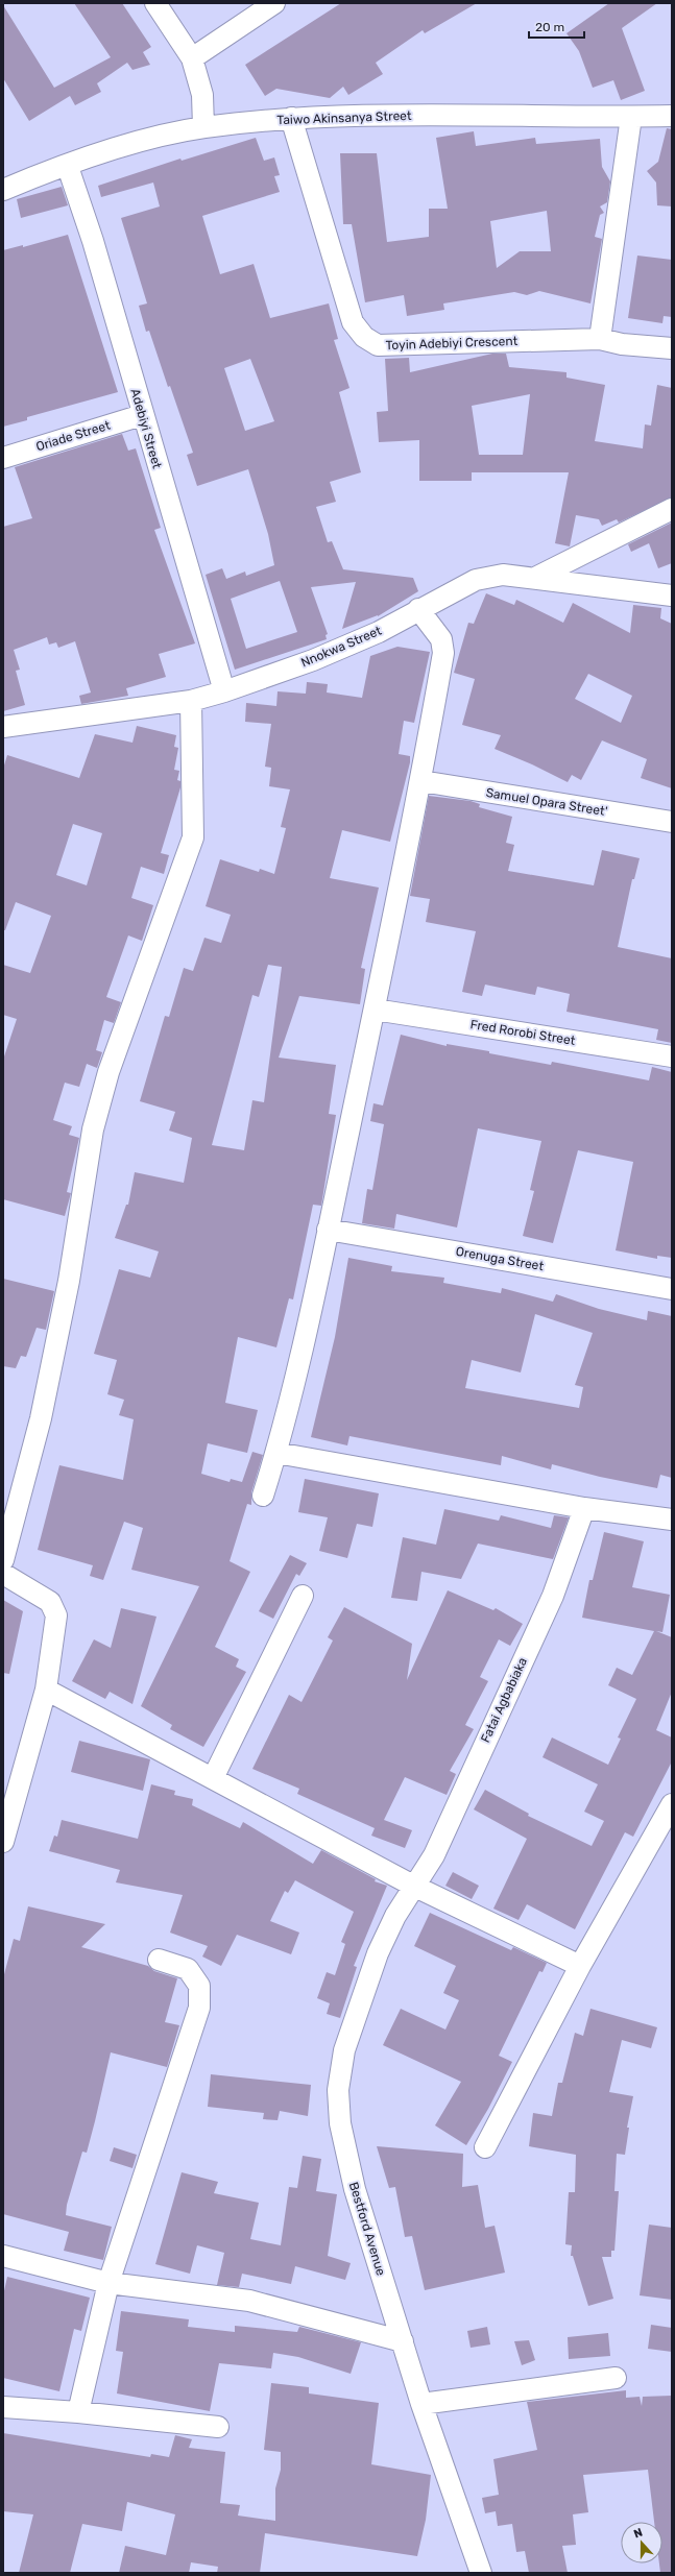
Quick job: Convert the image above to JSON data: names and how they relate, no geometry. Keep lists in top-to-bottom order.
{
  "streets": {
    "street": [
      "Taiwo Akinsanya Street",
      "Toyin Adebiyi Crescent",
      "Adebiyi Street",
      "Oriade Street",
      "Nnokwa Street",
      "Samuel Opara Street'",
      "Fred Rorobi Street",
      "Orenuga Street",
      "Fatai Agbabiaka",
      "Bestford Avenue"
    ]
  },
  "crossings": [
    ["Taiwo Akinsanya Street", "Toyin Adebiyi Crescent"],
    ["Taiwo Akinsanya Street", "Adebiyi Street"],
    ["Adebiyi Street", "Oriade Street"],
    ["Adebiyi Street", "Nnokwa Street"],
    ["Fatai Agbabiaka", "Bestford Avenue"]
  ],
  "scale_bar": "20 m",
  "north": "top"
}
